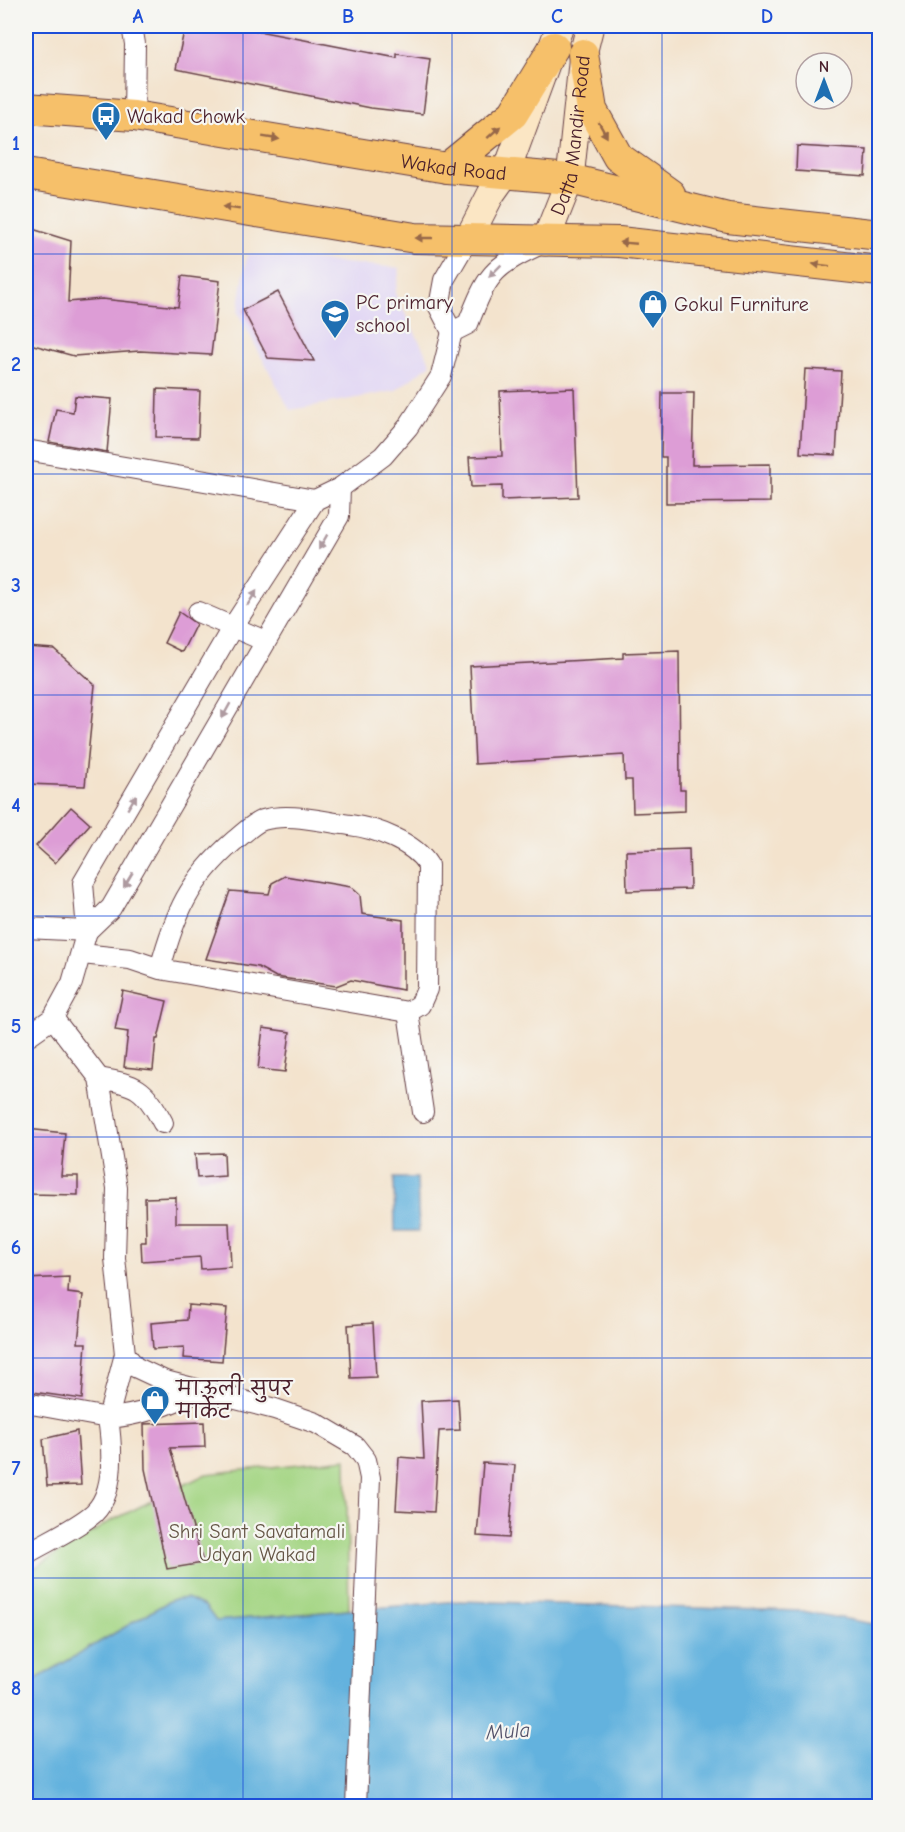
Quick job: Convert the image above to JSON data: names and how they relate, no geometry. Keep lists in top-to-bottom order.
{
  "streets": {
    "main road": ["Datta Mandir Road", "Wakad Road"]
  },
  "crossings": [
    ["Datta Mandir Road", "Wakad Road"]
  ],
  "water": ["Mula"],
  "parks": ["Shri Sant Savatamali Udyan Wakad"],
  "places": {
    "bus stop": ["Wakad Chowk"],
    "shop": ["Gokul Furniture", "माऊली सुपर मार्केट"],
    "school or university": ["PC primary school"]
  },
  "north": "top",
  "grid": {
    "columns": [
      "A",
      "B",
      "C",
      "D"
    ],
    "rows": [
      "1",
      "2",
      "3",
      "4",
      "5",
      "6",
      "7",
      "8"
    ]
  }
}
